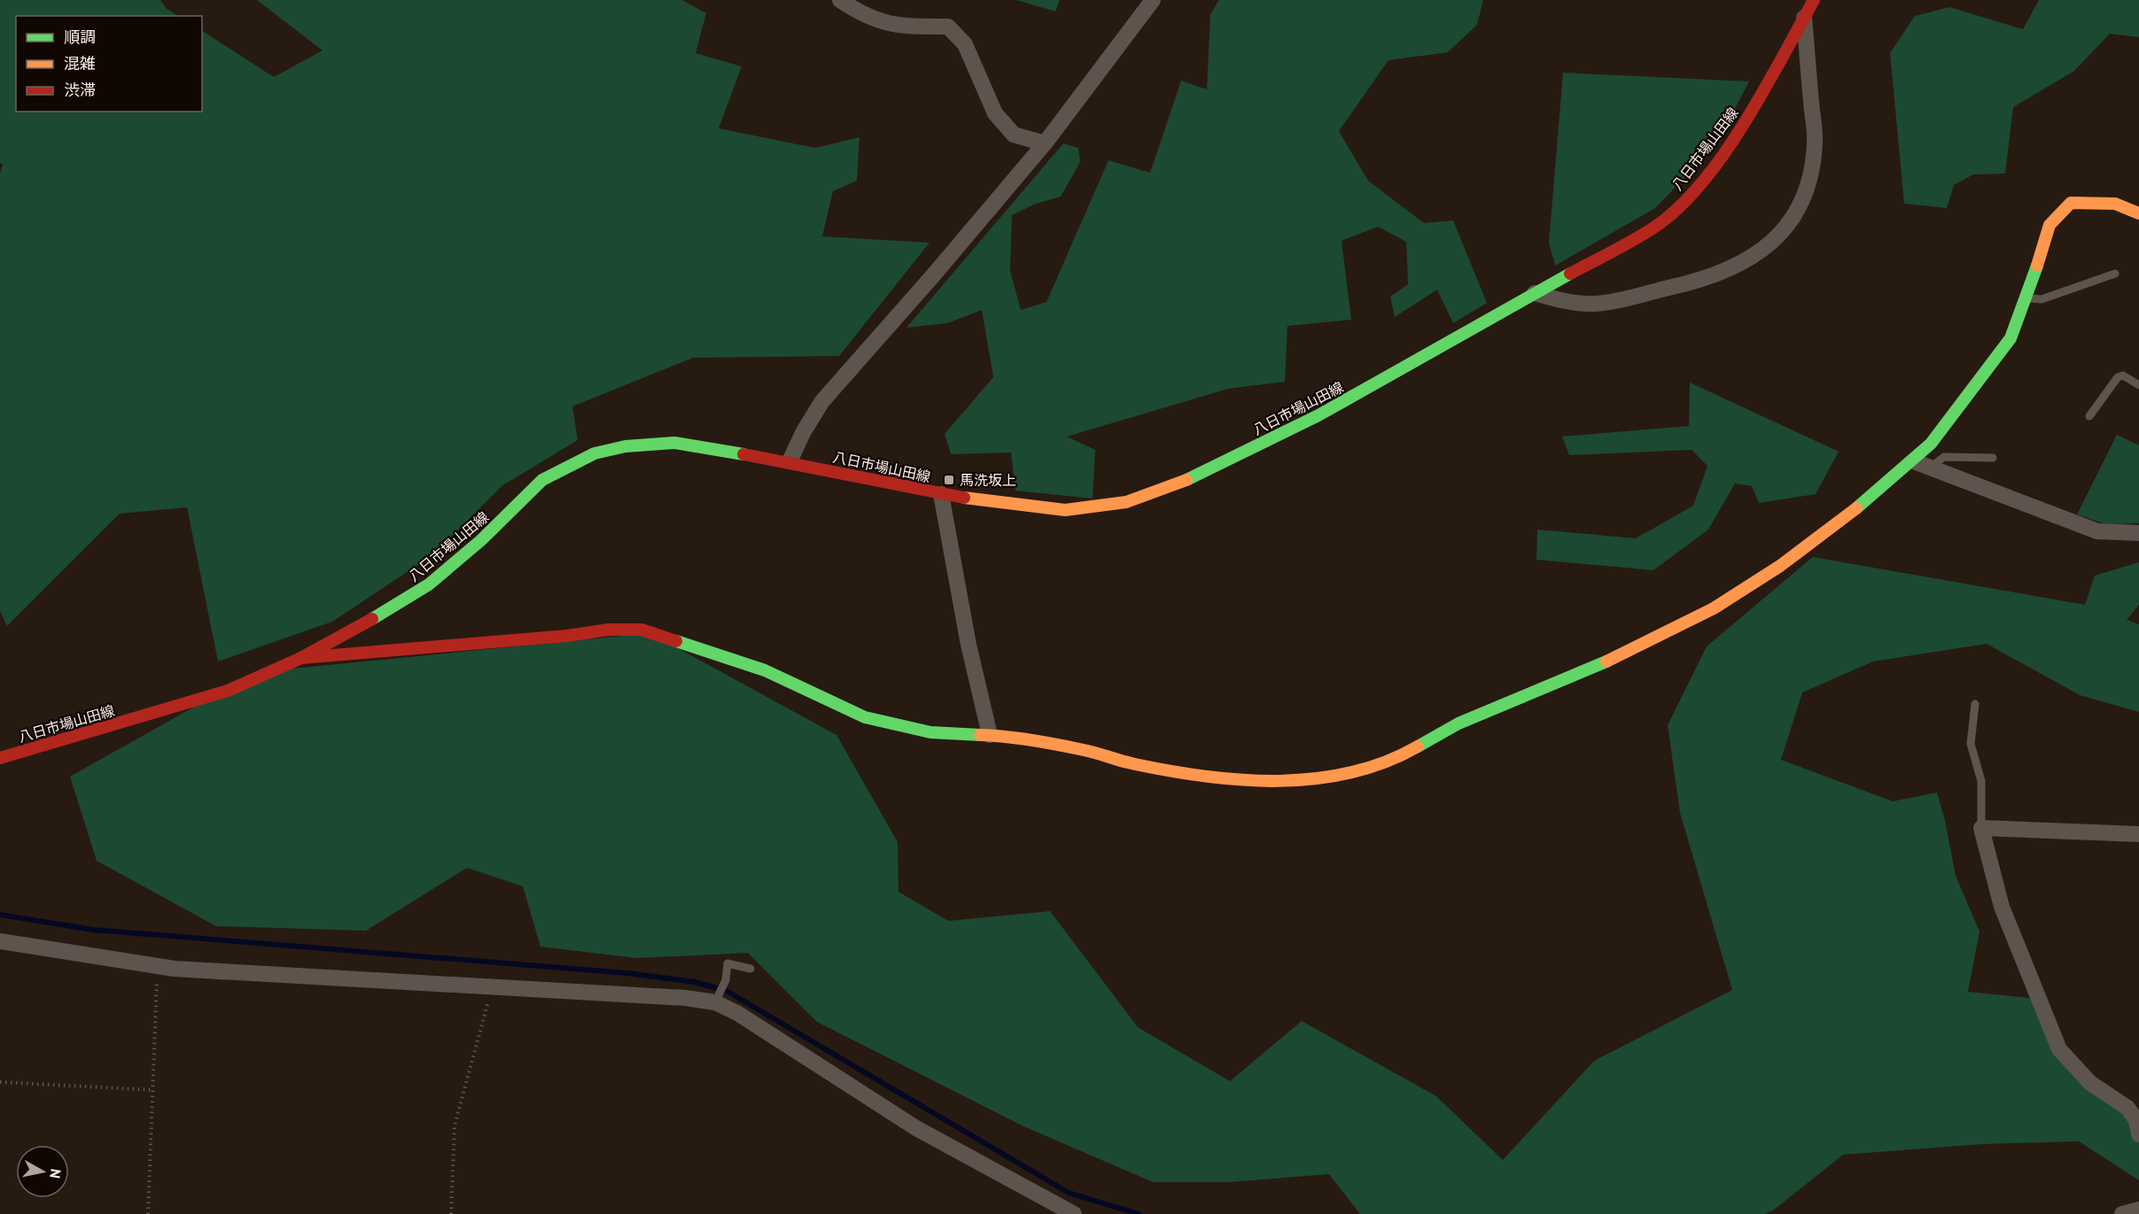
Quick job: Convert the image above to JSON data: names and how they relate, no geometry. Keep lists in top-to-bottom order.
{
  "streets": {
    "main road": ["八日市場山田線"]
  },
  "places": {
    "transit": ["馬洗坂上"]
  },
  "legend": ["順調", "混雑", "渋滞"],
  "north": "right"
}
